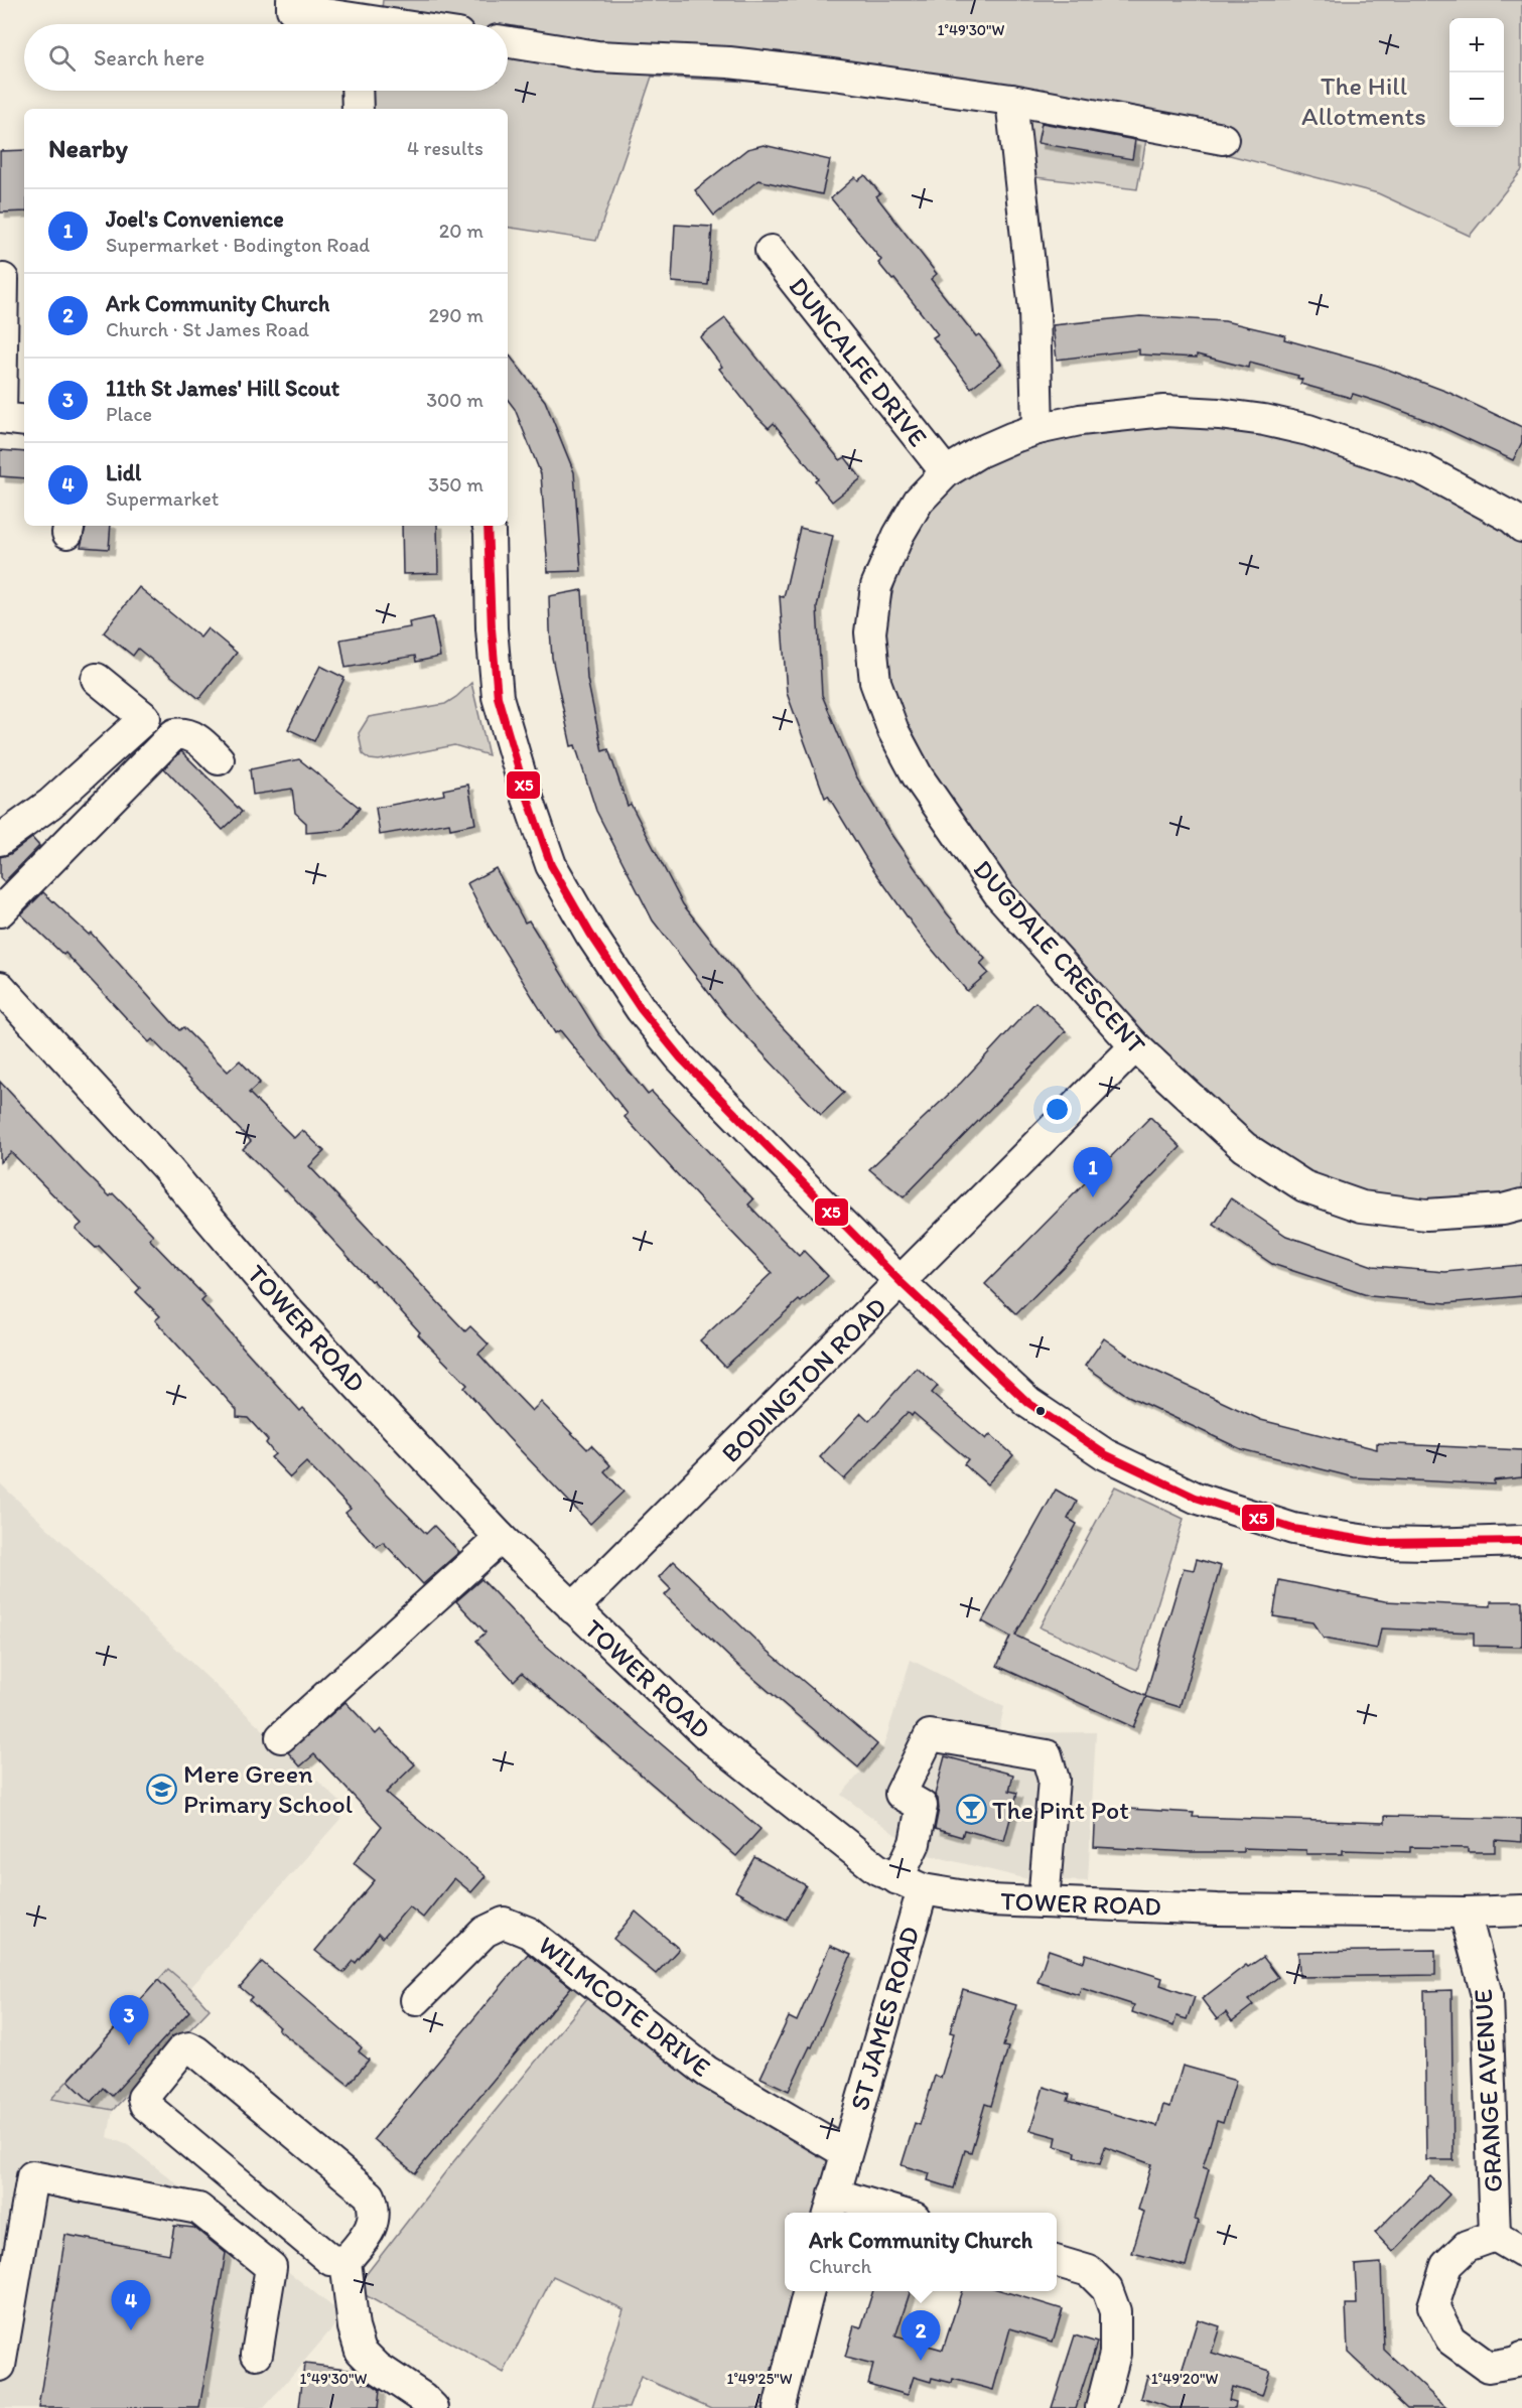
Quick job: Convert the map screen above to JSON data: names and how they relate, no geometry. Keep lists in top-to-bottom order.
{
  "streets": {
    "street": [
      "DUNCALFE DRIVE",
      "DUGDALE CRESCENT",
      "TOWER ROAD",
      "BODINGTON ROAD",
      "WILMCOTE DRIVE",
      "ST JAMES ROAD",
      "GRANGE AVENUE"
    ]
  },
  "crossings": [
    ["DUNCALFE DRIVE", "DUGDALE CRESCENT"],
    ["DUGDALE CRESCENT", "BODINGTON ROAD"],
    ["TOWER ROAD", "BODINGTON ROAD"],
    ["TOWER ROAD", "ST JAMES ROAD"],
    ["TOWER ROAD", "GRANGE AVENUE"],
    ["WILMCOTE DRIVE", "ST JAMES ROAD"]
  ],
  "parks": ["The Hill Allotments"],
  "places": {
    "school or university": ["Mere Green Primary School"],
    "bar": ["The Pint Pot"]
  },
  "lines": ["transit line X5"],
  "page": {
    "map_buttons": ["+", "−"],
    "search": "Search here",
    "heading": ["Nearby", "4 results"],
    "list": [
      {
        "mark": "1",
        "name": "Joel's Convenience",
        "note": "Supermarket · Bodington Road",
        "value": "20 m"
      },
      {
        "mark": "2",
        "name": "Ark Community Church",
        "note": "Church · St James Road",
        "value": "290 m"
      },
      {
        "mark": "3",
        "name": "11th St James' Hill Scout",
        "note": "Place",
        "value": "300 m"
      },
      {
        "mark": "4",
        "name": "Lidl",
        "note": "Supermarket",
        "value": "350 m"
      }
    ],
    "pins": [
      "1",
      "3",
      "4",
      "2"
    ],
    "popup": ["Ark Community Church", "Church"]
  },
  "coordinates": ["1°49'30\"W", "1°49'25\"W", "1°49'20\"W"]
}
